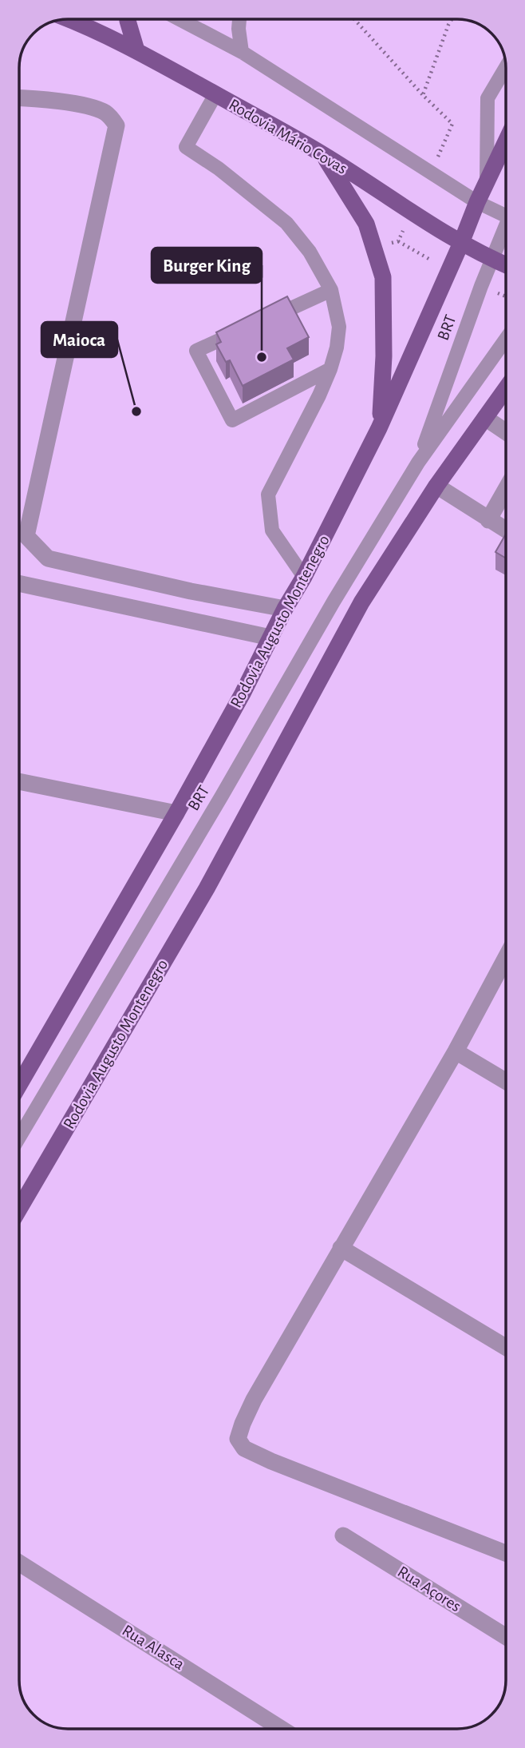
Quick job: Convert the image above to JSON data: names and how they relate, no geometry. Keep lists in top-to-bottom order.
{
  "streets": {
    "main road": ["Rodovia Mário Covas", "Rodovia Augusto Montenegro"],
    "street": ["Rua Açores", "Rua Alasca"],
    "lane": ["BRT"]
  },
  "crossings": [
    ["Rodovia Mário Covas", "BRT"],
    ["Rodovia Mário Covas", "Rodovia Augusto Montenegro"]
  ],
  "places": ["Burger King", "Maioca"]
}
